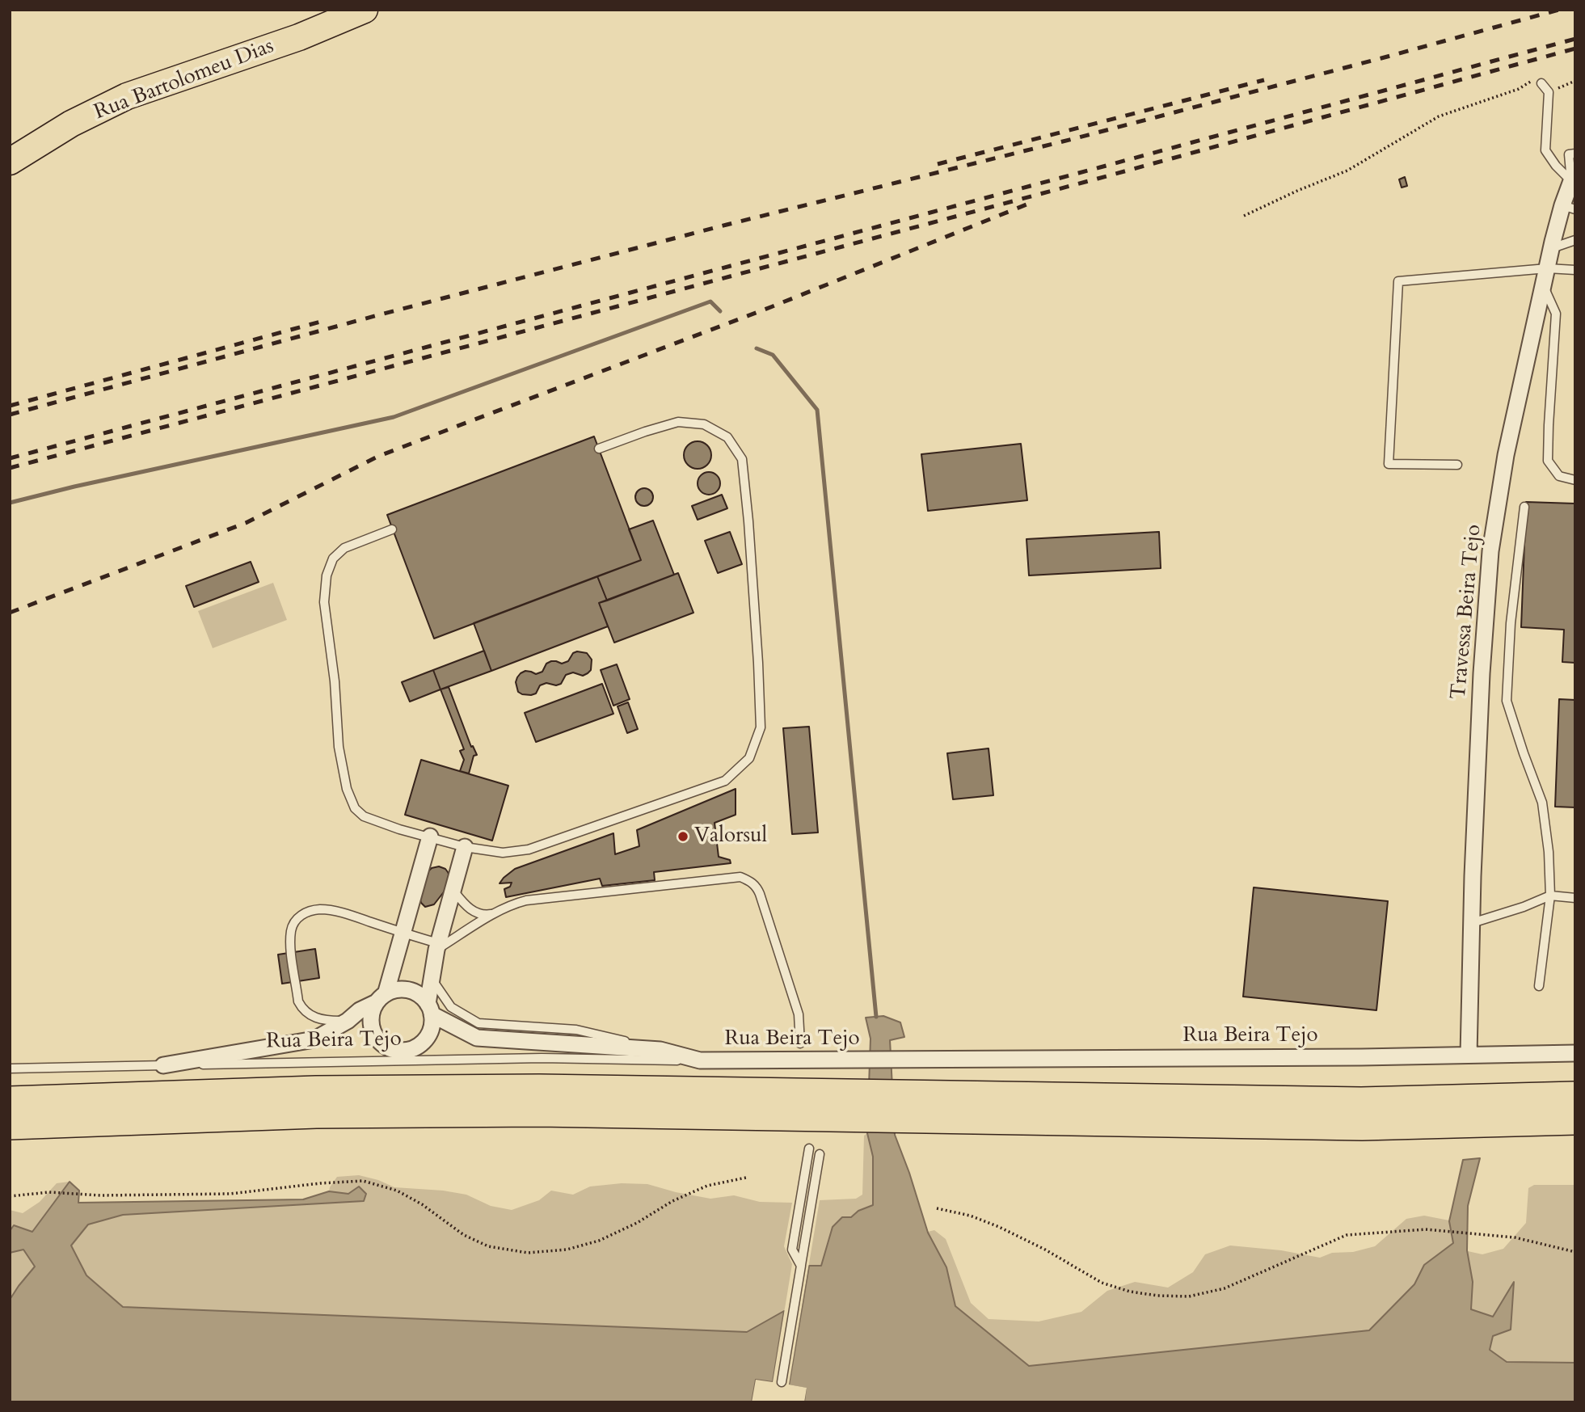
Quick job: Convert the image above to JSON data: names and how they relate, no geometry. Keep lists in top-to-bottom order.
{
  "streets": {
    "main road": ["Rua Bartolomeu Dias"],
    "street": ["Travessa Beira Tejo", "Rua Beira Tejo"]
  },
  "crossings": [
    ["Travessa Beira Tejo", "Rua Beira Tejo"]
  ],
  "places": ["Valorsul"]
}
